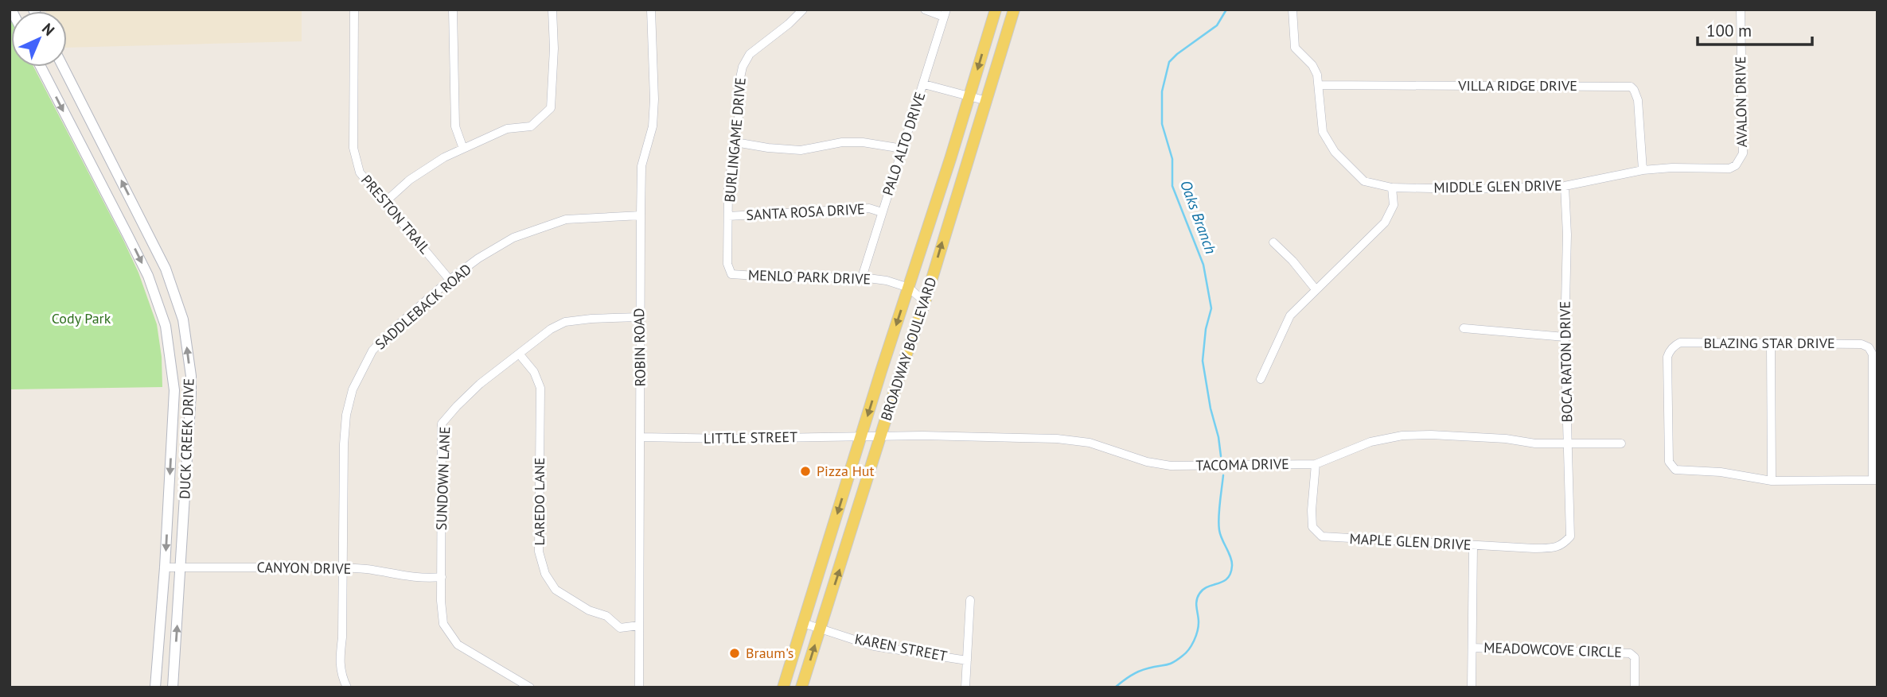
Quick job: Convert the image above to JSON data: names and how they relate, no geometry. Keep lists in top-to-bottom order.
{
  "streets": {
    "main road": ["BROADWAY BOULEVARD", "DUCK CREEK DRIVE"],
    "street": [
      "VILLA RIDGE DRIVE",
      "AVALON DRIVE",
      "BURLINGAME DRIVE",
      "PALO ALTO DRIVE",
      "MIDDLE GLEN DRIVE",
      "SANTA ROSA DRIVE",
      "PRESTON TRAIL",
      "MENLO PARK DRIVE",
      "SADDLEBACK ROAD",
      "BLAZING STAR DRIVE",
      "ROBIN ROAD",
      "BOCA RATON DRIVE",
      "LITTLE STREET",
      "TACOMA DRIVE",
      "SUNDOWN LANE",
      "LAREDO LANE",
      "MAPLE GLEN DRIVE",
      "CANYON DRIVE",
      "KAREN STREET",
      "MEADOWCOVE CIRCLE"
    ]
  },
  "crossings": [
    ["VILLA RIDGE DRIVE", "MIDDLE GLEN DRIVE"],
    ["AVALON DRIVE", "MIDDLE GLEN DRIVE"],
    ["BURLINGAME DRIVE", "SANTA ROSA DRIVE"],
    ["BURLINGAME DRIVE", "MENLO PARK DRIVE"],
    ["PALO ALTO DRIVE", "SANTA ROSA DRIVE"],
    ["PALO ALTO DRIVE", "MENLO PARK DRIVE"],
    ["MIDDLE GLEN DRIVE", "BOCA RATON DRIVE"],
    ["PRESTON TRAIL", "SADDLEBACK ROAD"],
    ["MENLO PARK DRIVE", "BROADWAY BOULEVARD"],
    ["SADDLEBACK ROAD", "ROBIN ROAD"],
    ["SADDLEBACK ROAD", "CANYON DRIVE"],
    ["ROBIN ROAD", "LITTLE STREET"],
    ["ROBIN ROAD", "SUNDOWN LANE"],
    ["ROBIN ROAD", "LAREDO LANE"],
    ["BROADWAY BOULEVARD", "LITTLE STREET"],
    ["BROADWAY BOULEVARD", "TACOMA DRIVE"],
    ["BROADWAY BOULEVARD", "KAREN STREET"],
    ["BOCA RATON DRIVE", "TACOMA DRIVE"],
    ["BOCA RATON DRIVE", "MAPLE GLEN DRIVE"],
    ["LITTLE STREET", "TACOMA DRIVE"],
    ["DUCK CREEK DRIVE", "CANYON DRIVE"],
    ["TACOMA DRIVE", "MAPLE GLEN DRIVE"],
    ["SUNDOWN LANE", "LAREDO LANE"],
    ["SUNDOWN LANE", "CANYON DRIVE"]
  ],
  "water": ["Oaks Branch"],
  "parks": ["Cody Park"],
  "places": ["Pizza Hut", "Braum's"],
  "scale_bar": "100 m",
  "north": "top right"
}
